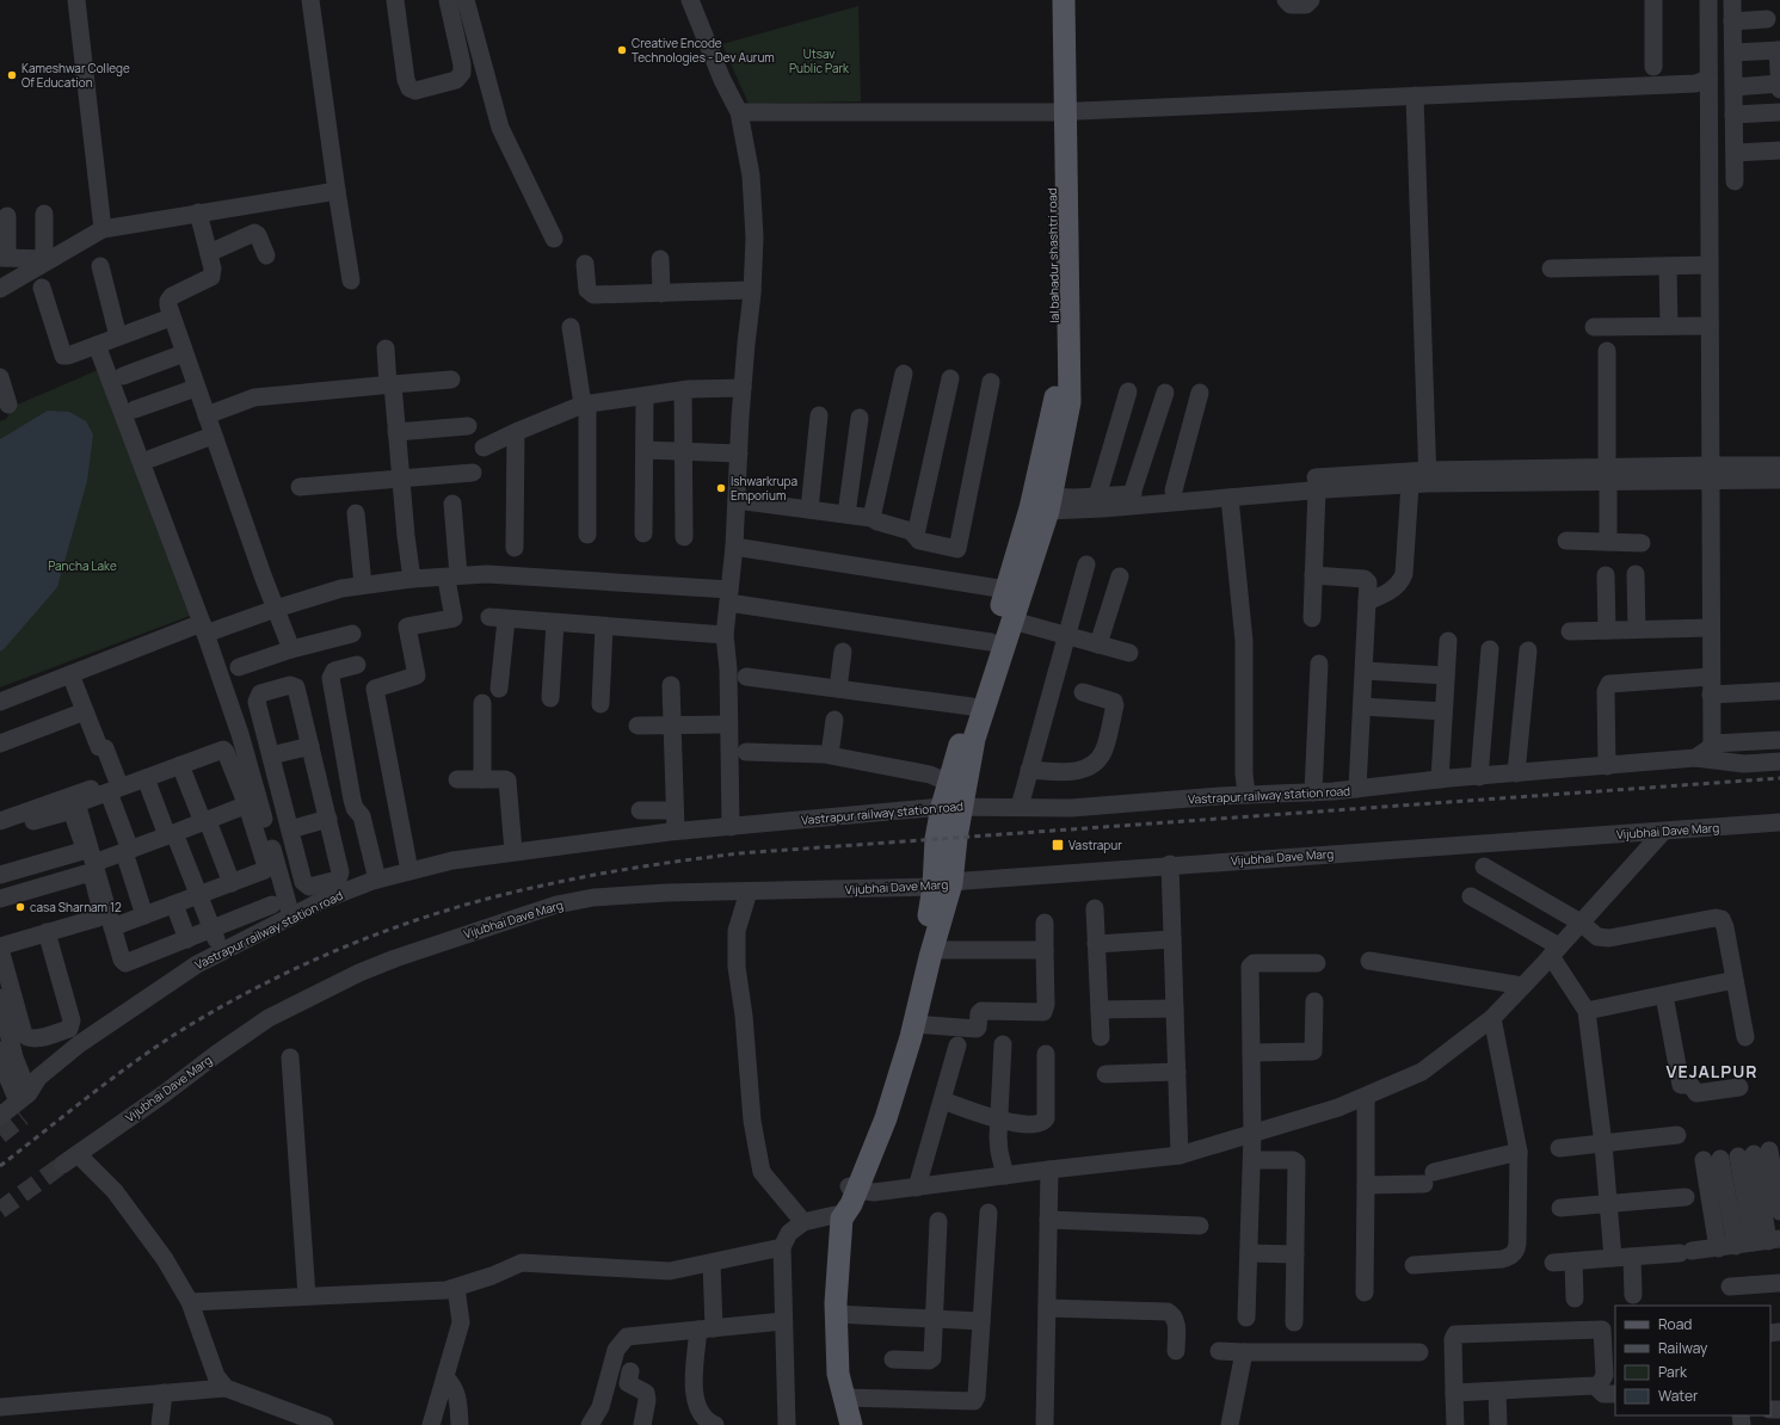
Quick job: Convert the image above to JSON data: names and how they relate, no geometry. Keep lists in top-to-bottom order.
{
  "streets": {
    "main road": ["lal bahadur shashtri road"],
    "street": ["Vastrapur railway station road", "Vijubhai Dave Marg"]
  },
  "districts": ["VEJALPUR"],
  "parks": ["Utsav Public Park", "Pancha Lake"],
  "places": {
    "other": [
      "Creative Encode Technologies - Dev Aurum",
      "Kameshwar College Of Education",
      "Ishwarkrupa Emporium",
      "casa Sharnam 12"
    ],
    "transit": ["Vastrapur"]
  },
  "legend": [
    "Road",
    "Railway",
    "Park",
    "Water"
  ]
}
